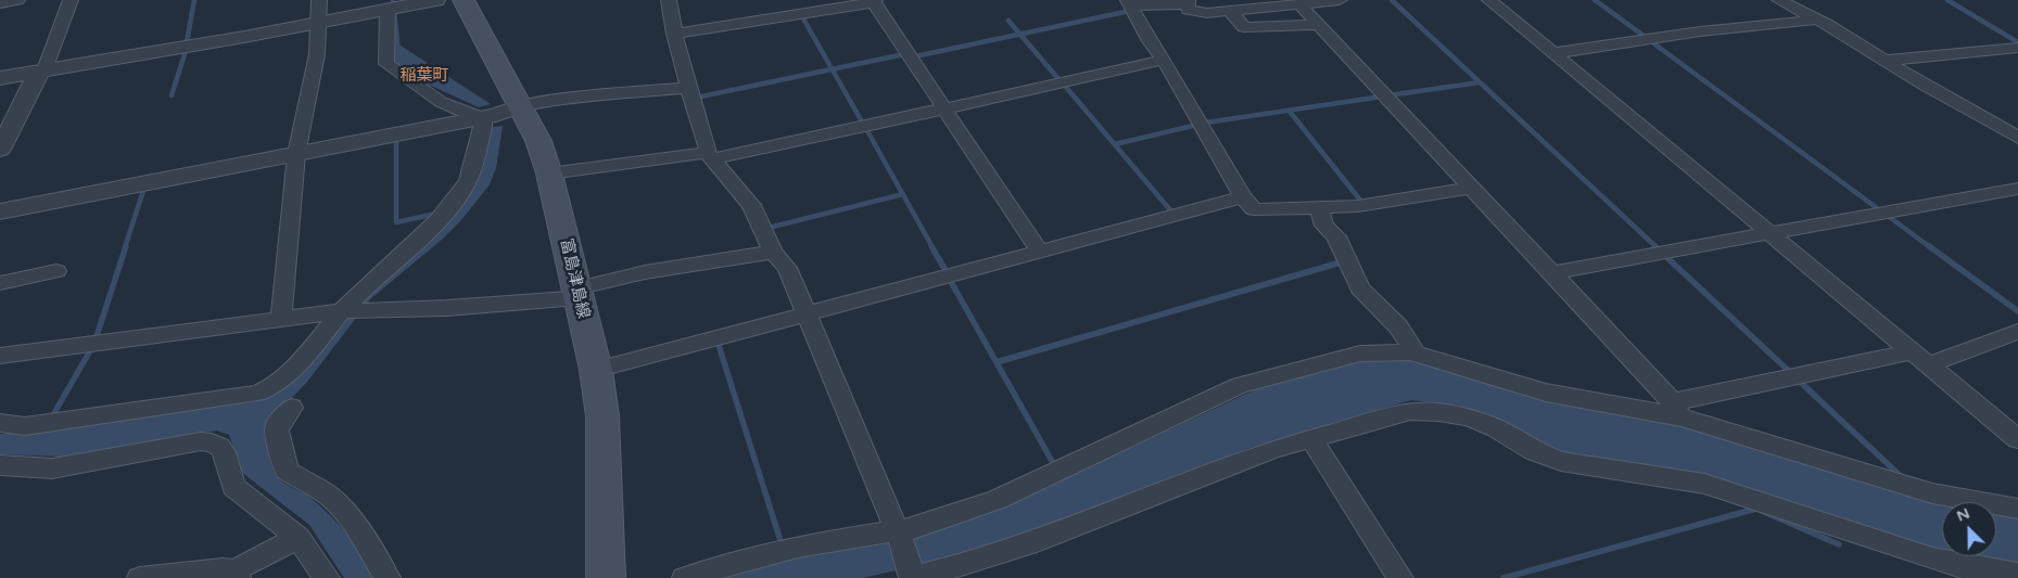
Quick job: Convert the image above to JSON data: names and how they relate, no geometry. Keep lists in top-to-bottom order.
{
  "streets": {
    "main road": ["富島津島線"]
  },
  "districts": ["稲葉町"],
  "north": "top left"
}
